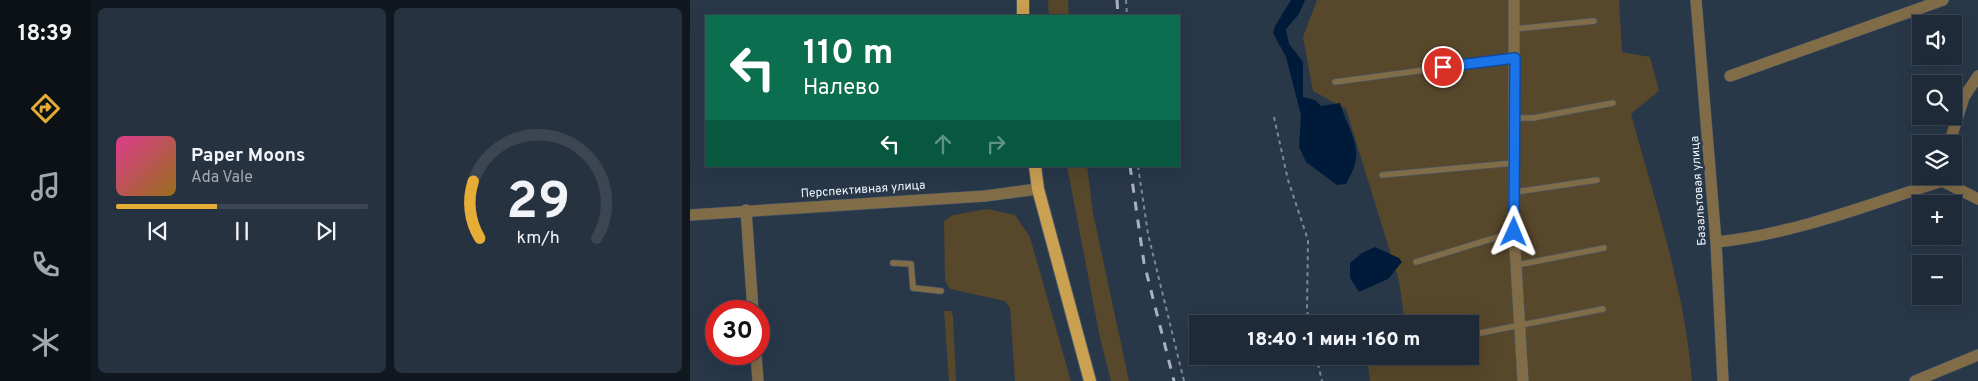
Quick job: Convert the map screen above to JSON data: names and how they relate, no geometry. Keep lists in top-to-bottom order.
{
  "streets": {
    "street": ["Перспективная улица", "Базальтовая улица"]
  },
  "page": {
    "tabs": "18:39",
    "map_buttons": ["+", "−"],
    "turn": ["110 m", "Налево"],
    "song": ["Paper Moons", "Ada Vale"],
    "limit": "30",
    "trip": "18:40 · 1 мин · 160 m",
    "gauge": ["29", "km/h"]
  }
}
